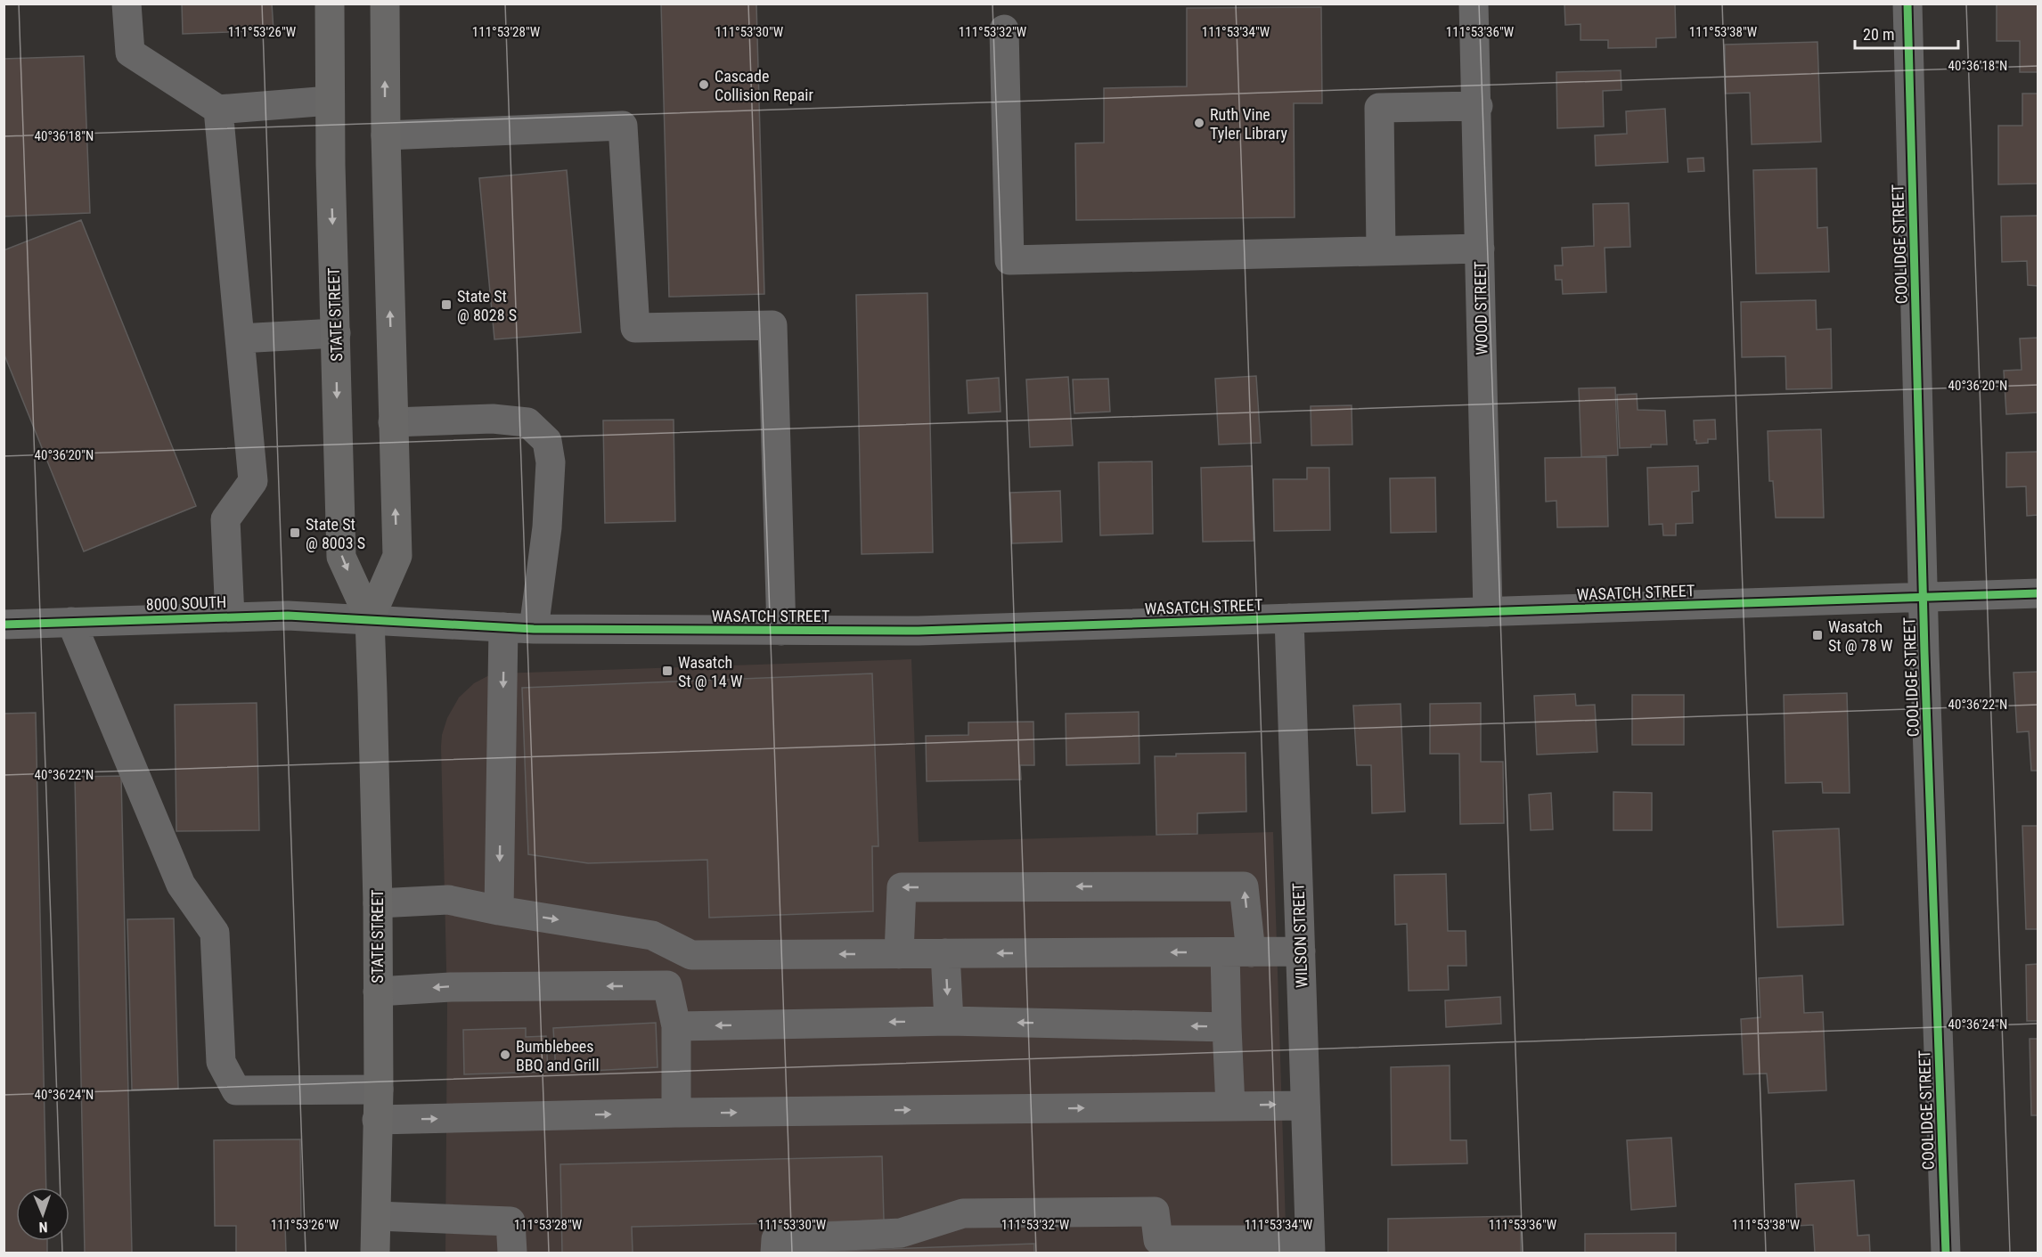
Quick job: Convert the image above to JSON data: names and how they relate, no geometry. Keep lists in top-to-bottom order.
{
  "streets": {
    "main road": ["STATE STREET"],
    "street": [
      "COOLIDGE STREET",
      "WOOD STREET",
      "WASATCH STREET",
      "8000 SOUTH",
      "WILSON STREET"
    ]
  },
  "crossings": [
    ["COOLIDGE STREET", "WASATCH STREET"],
    ["WOOD STREET", "WASATCH STREET"],
    ["STATE STREET", "WASATCH STREET"],
    ["STATE STREET", "8000 SOUTH"],
    ["WASATCH STREET", "8000 SOUTH"],
    ["WASATCH STREET", "WILSON STREET"]
  ],
  "places": {
    "other": ["Cascade Collision Repair", "Ruth Vine Tyler Library", "Bumblebees BBQ and Grill"],
    "transit": [
      "State St @ 8028 S",
      "State St @ 8003 S",
      "Wasatch St @ 78 W",
      "Wasatch St @ 14 W"
    ]
  },
  "scale_bar": "20 m",
  "north": "bottom",
  "coordinates": [
    "111°53'26\"W",
    "111°53'28\"W",
    "111°53'30\"W",
    "111°53'32\"W",
    "111°53'34\"W",
    "111°53'36\"W",
    "111°53'38\"W",
    "40°36'18\"N",
    "40°36'20\"N",
    "40°36'22\"N",
    "40°36'24\"N"
  ]
}
